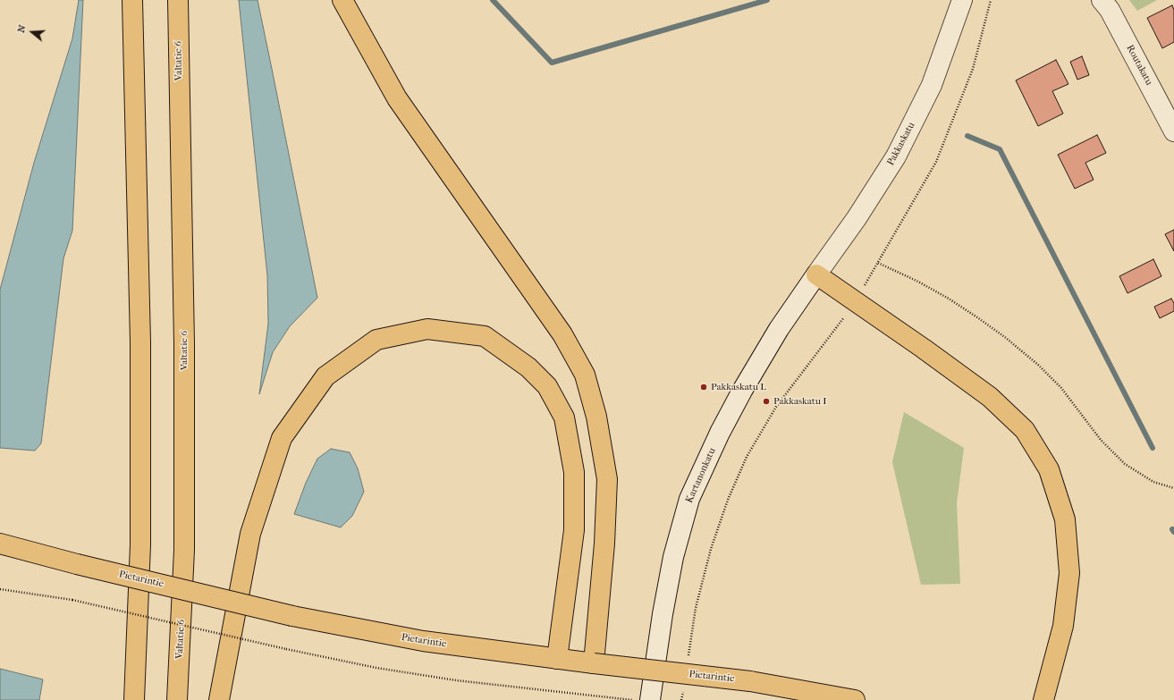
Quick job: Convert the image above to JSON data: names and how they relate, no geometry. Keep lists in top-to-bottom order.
{
  "streets": {
    "main road": ["Valtatie 6", "Pietarintie"],
    "street": ["Routakatu", "Pakkaskatu", "Kartanonkatu"]
  },
  "crossings": [
    ["Pakkaskatu", "Kartanonkatu"]
  ],
  "places": ["Pakkaskatu L", "Pakkaskatu I"],
  "north": "left"
}
